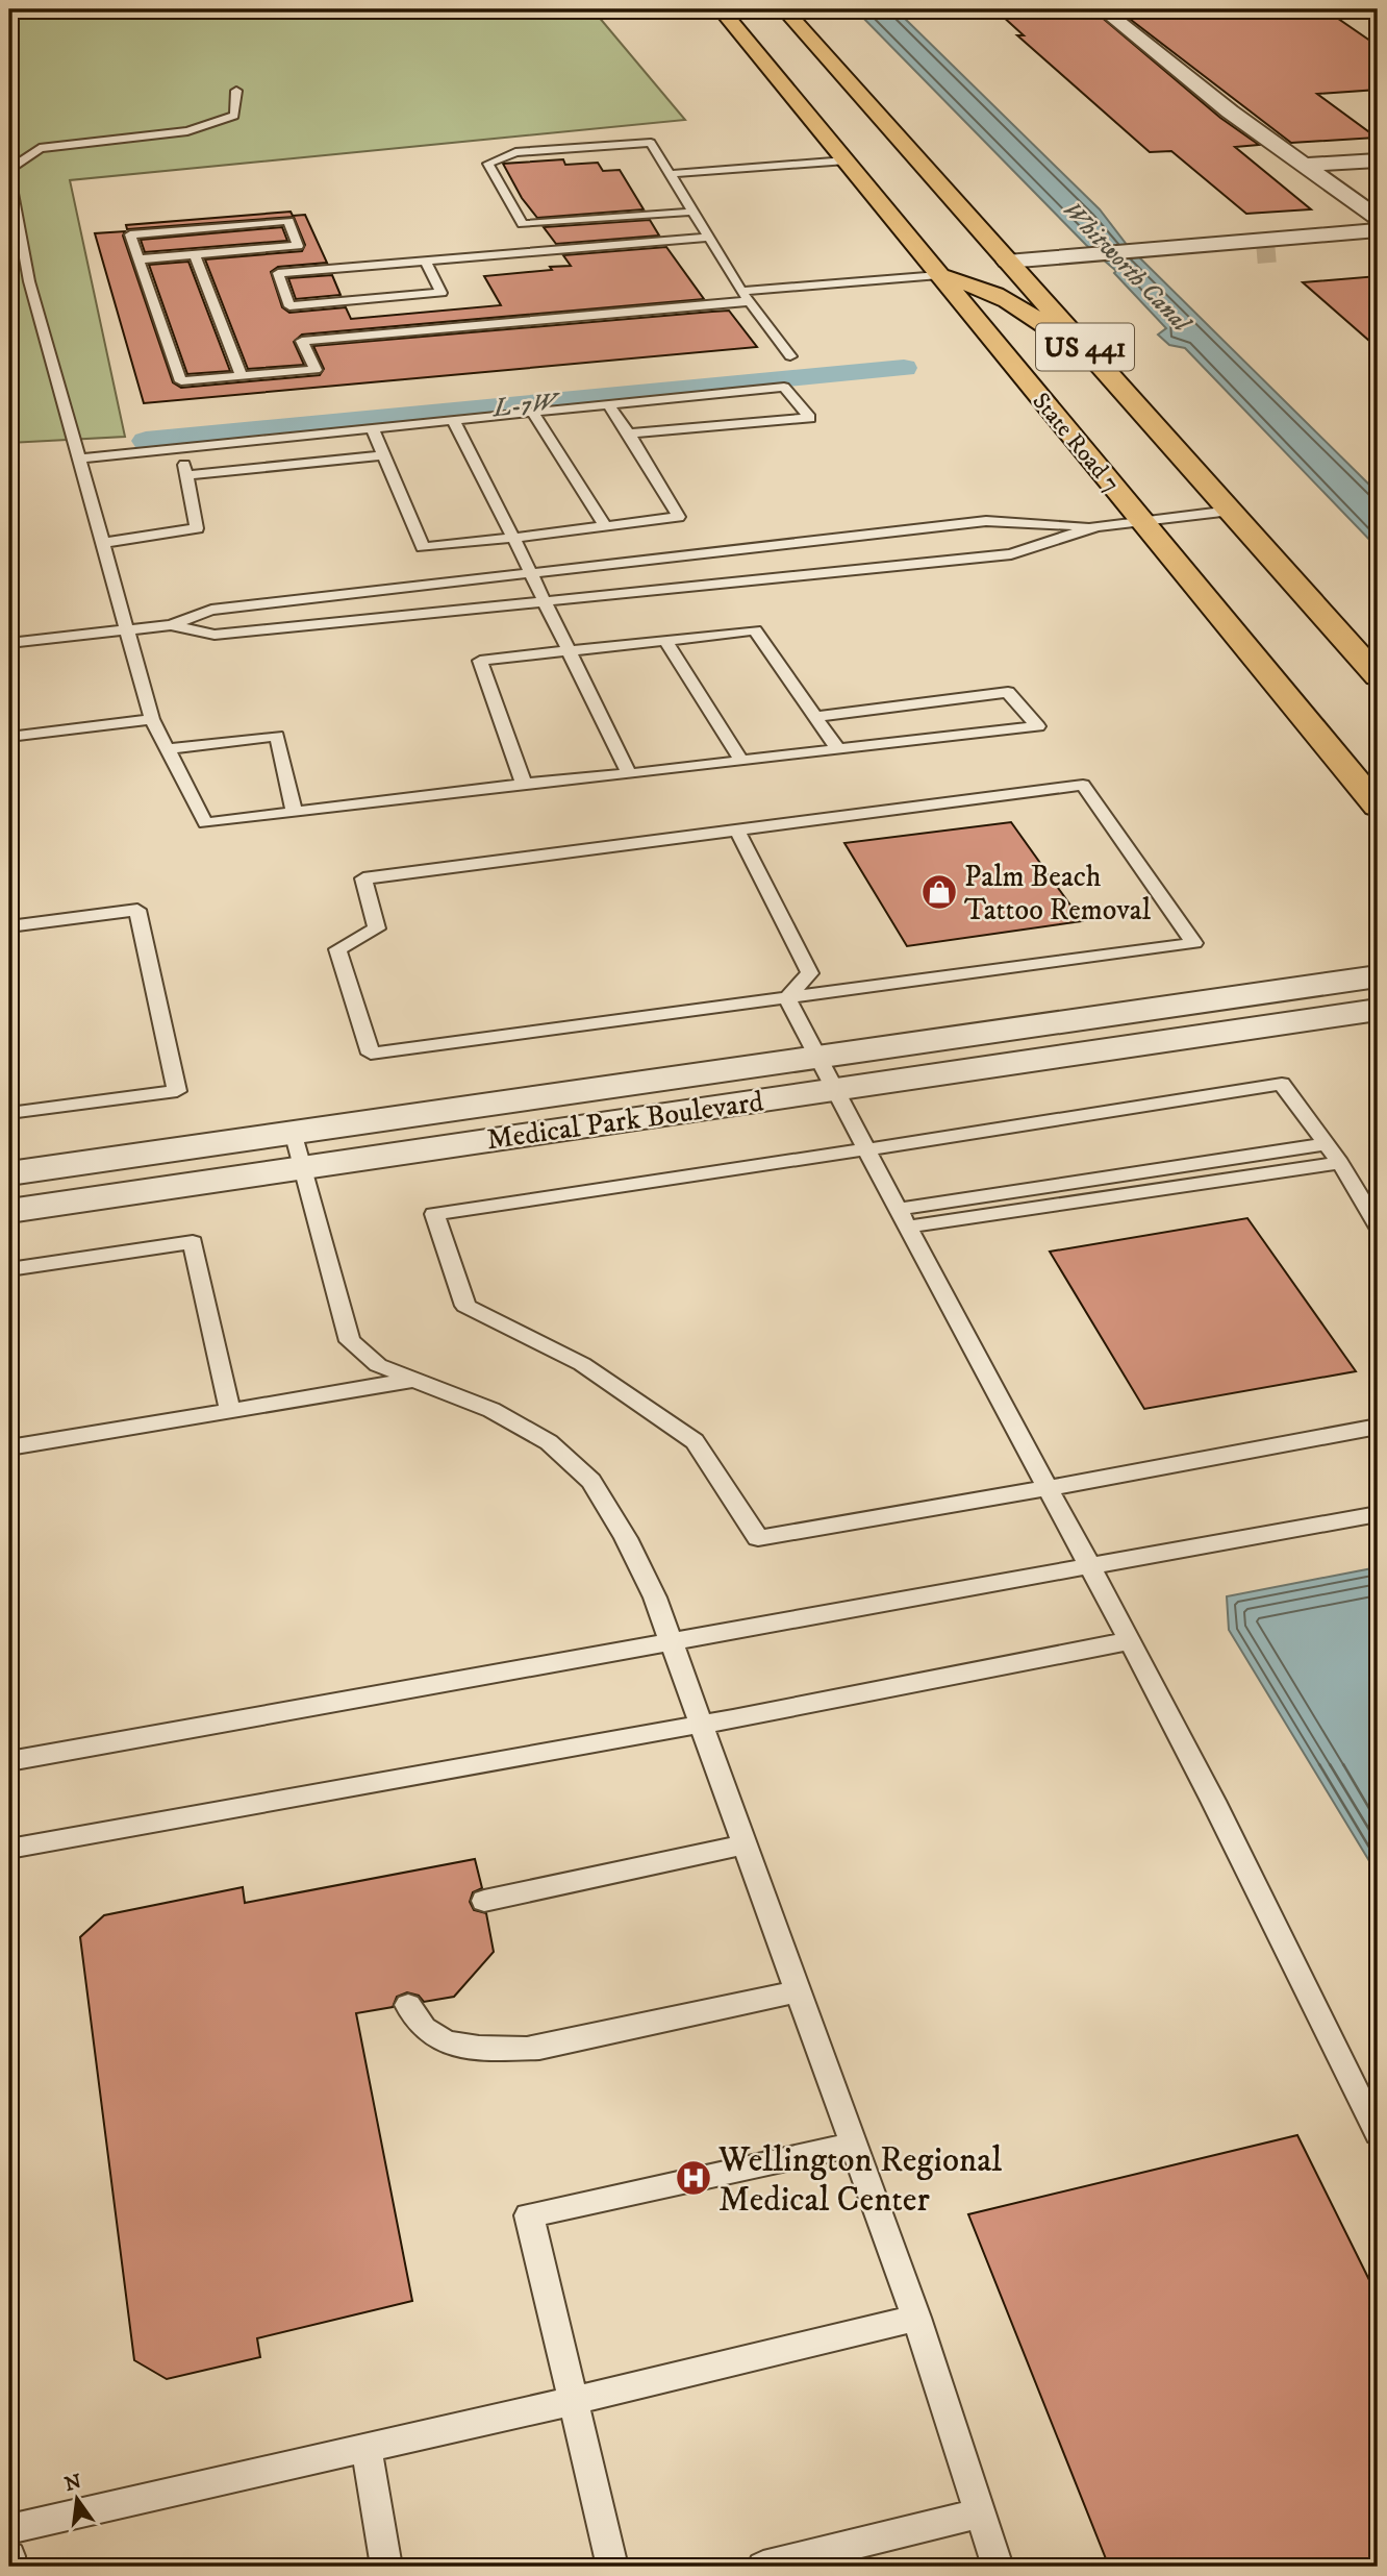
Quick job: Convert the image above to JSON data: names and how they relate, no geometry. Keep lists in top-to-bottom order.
{
  "streets": {
    "main road": ["US 441", "State Road 7"],
    "street": ["Medical Park Boulevard"]
  },
  "water": ["Whitworth Canal", "L-7W"],
  "places": {
    "shop": ["Palm Beach Tattoo Removal"],
    "hospital": ["Wellington Regional Medical Center"]
  },
  "north": "top"
}
